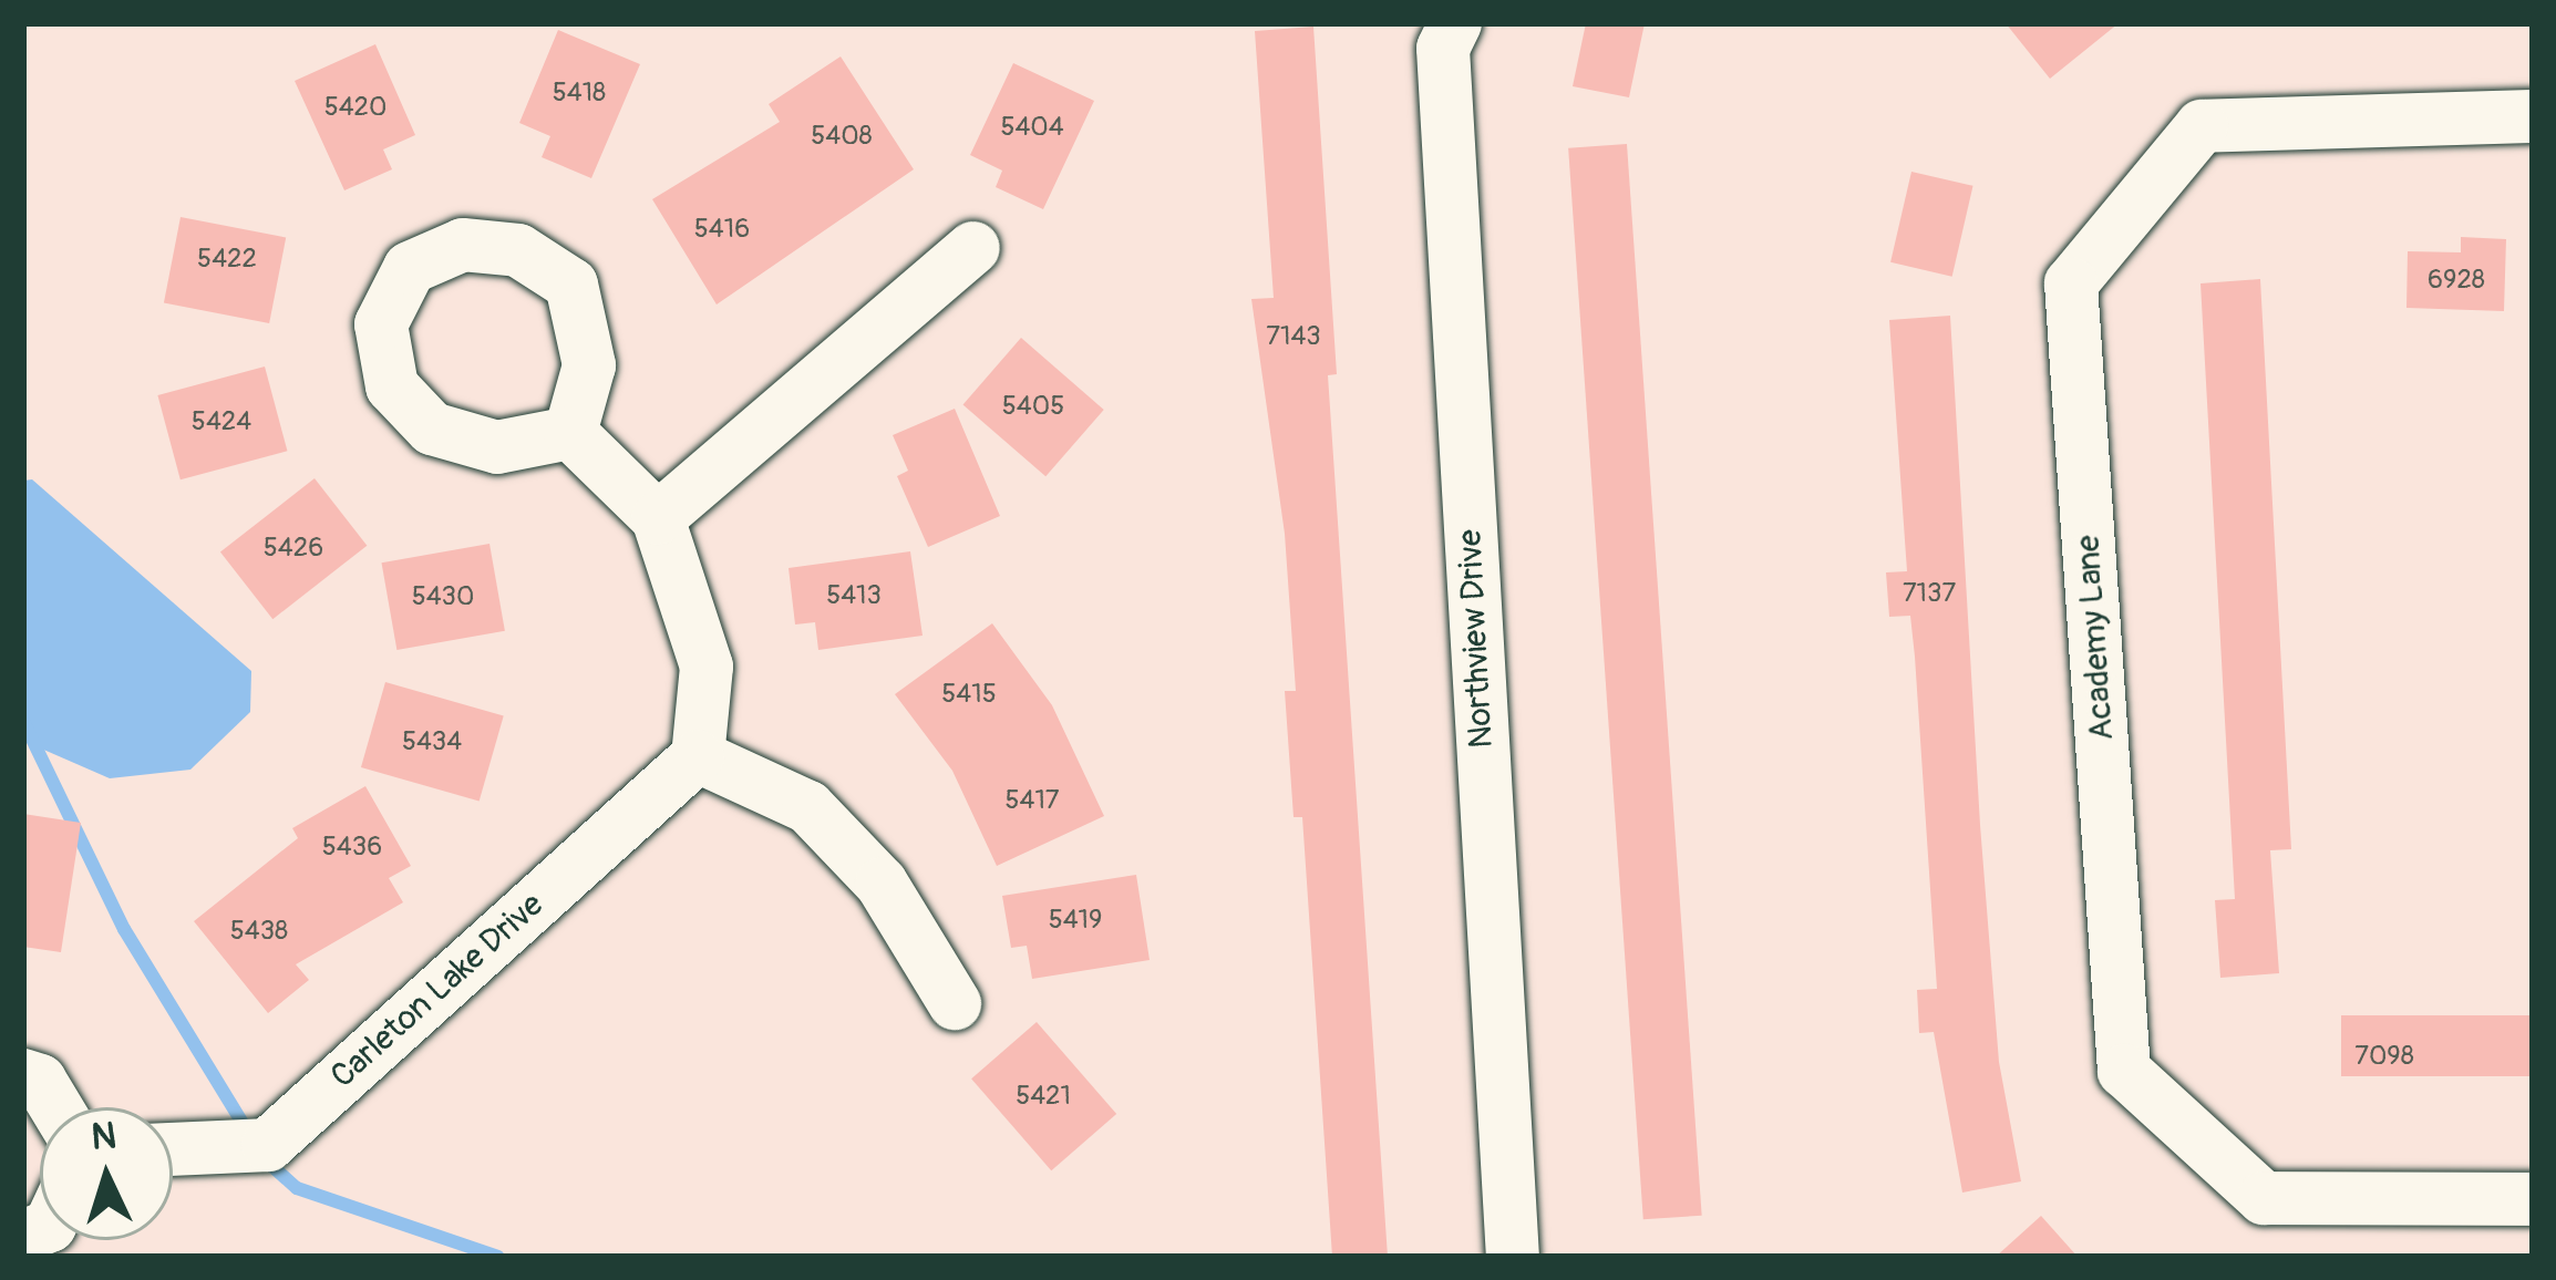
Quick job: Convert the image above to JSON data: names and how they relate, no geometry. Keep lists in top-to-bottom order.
{
  "streets": {
    "street": ["Academy Lane", "Northview Drive", "Carleton Lake Drive"]
  },
  "house_numbers": [
    "5418",
    "5420",
    "5404",
    "5408",
    "5416",
    "5422",
    "6928",
    "7143",
    "5405",
    "5424",
    "5426",
    "7137",
    "5413",
    "5430",
    "5415",
    "5434",
    "5417",
    "5436",
    "5419",
    "5438",
    "7098",
    "5421"
  ],
  "north": "top"
}
